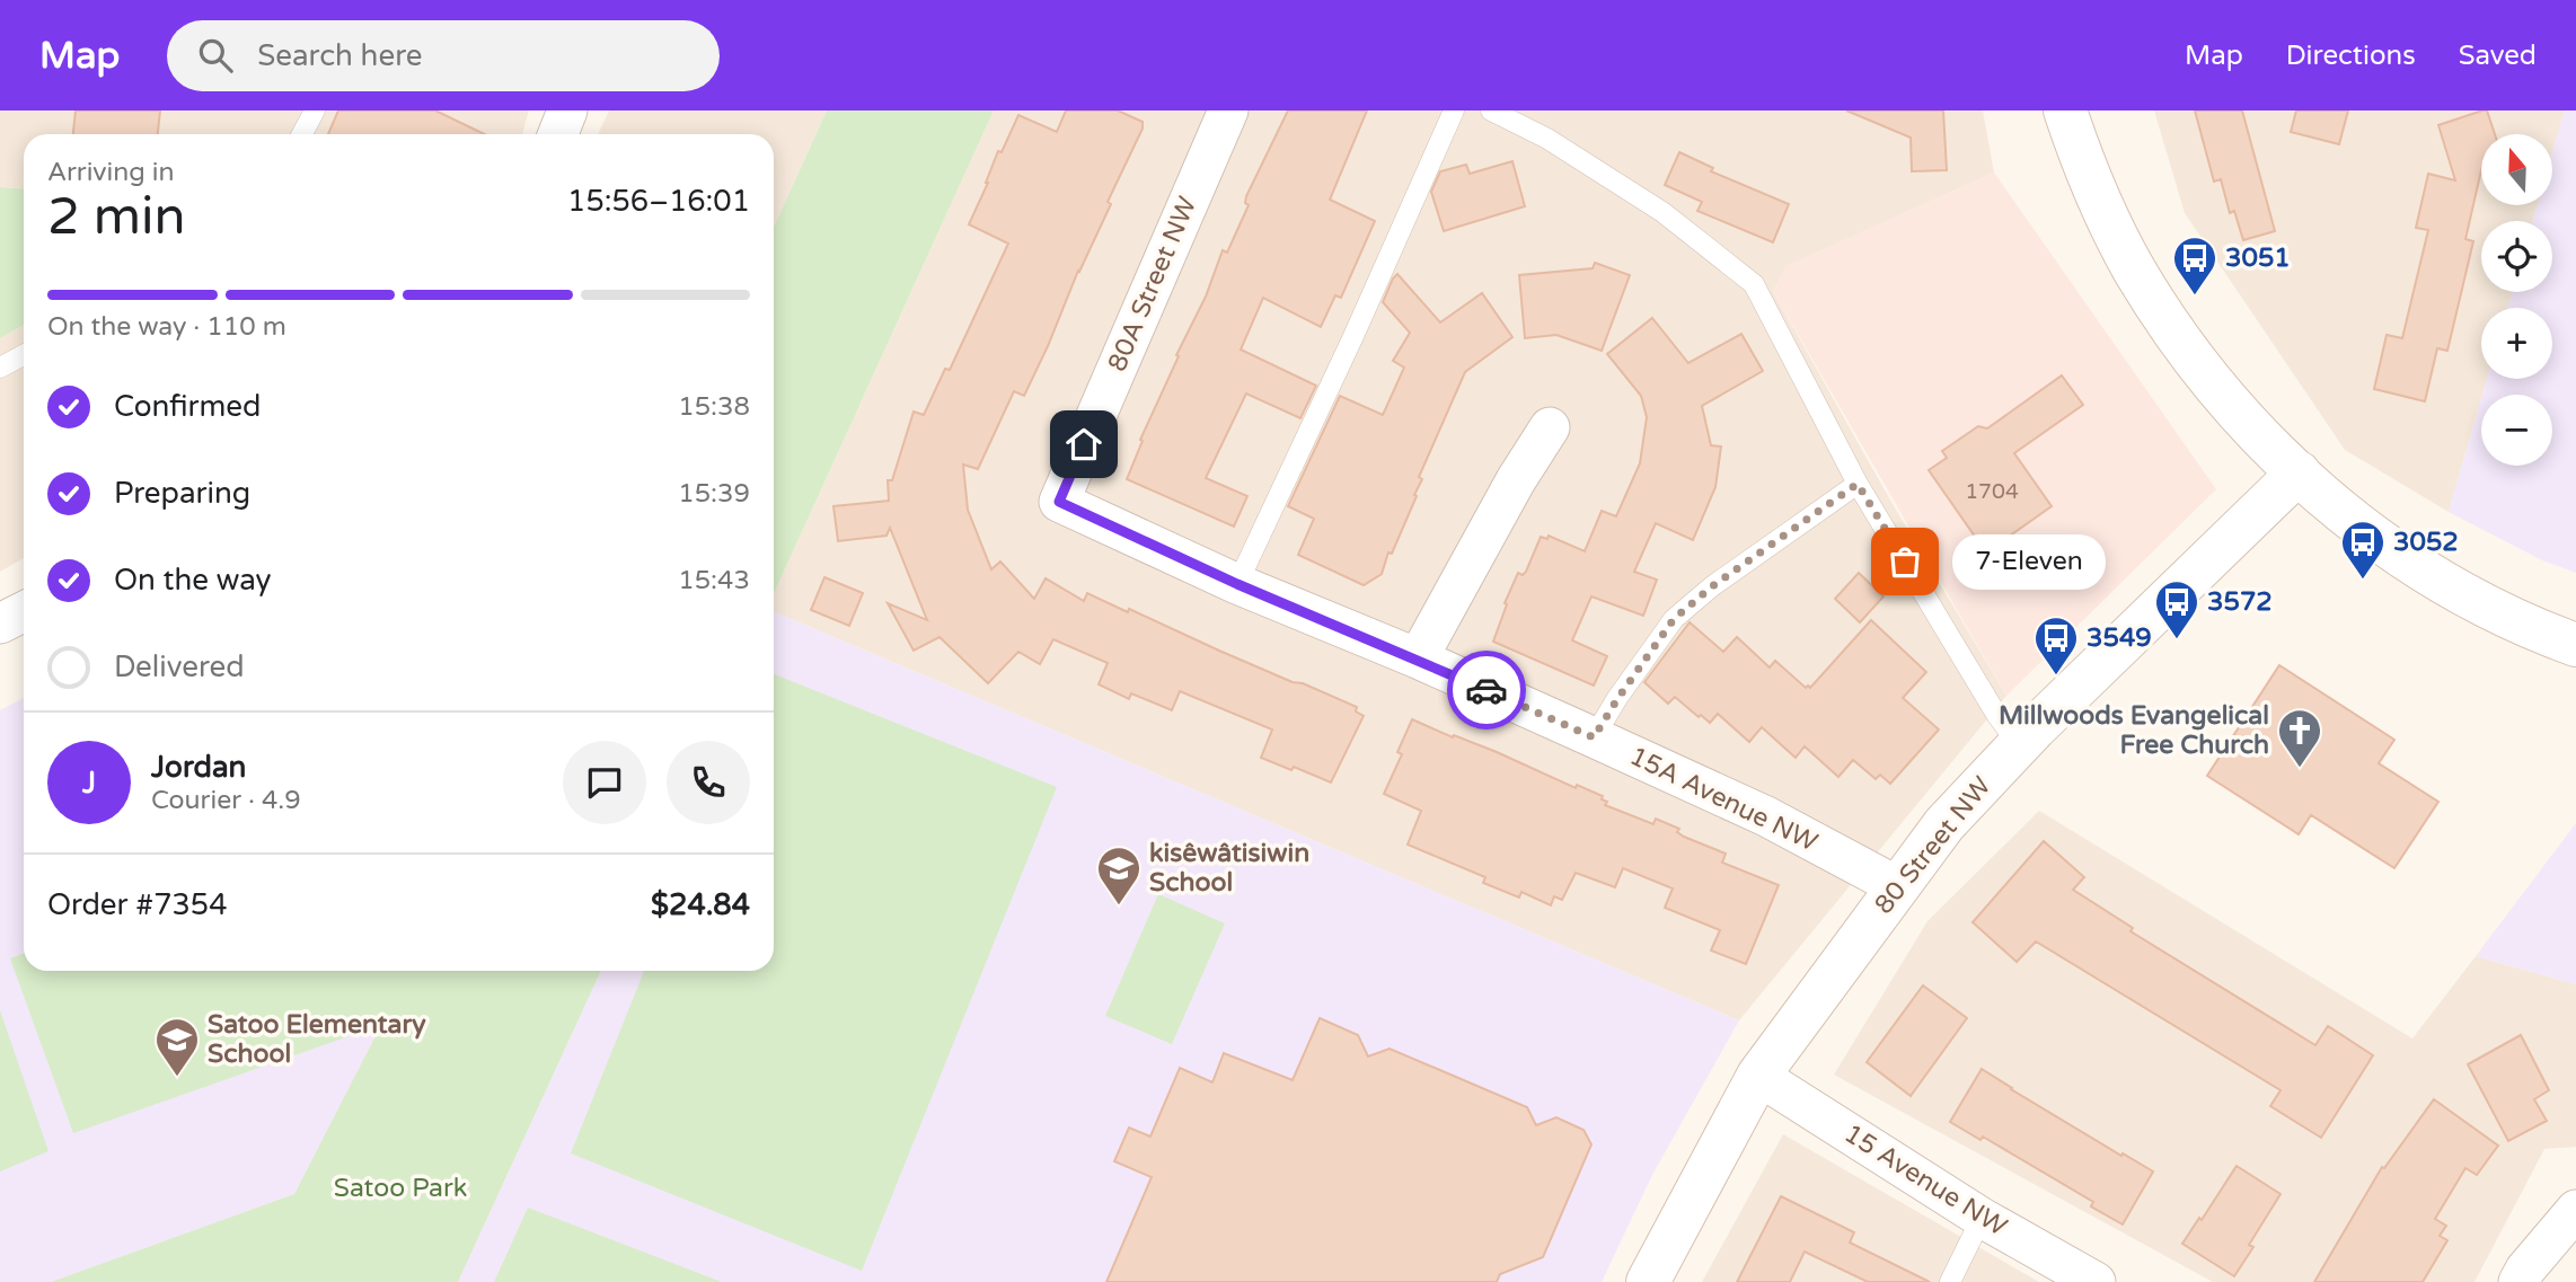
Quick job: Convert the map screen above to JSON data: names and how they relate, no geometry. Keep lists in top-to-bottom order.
{
  "streets": {
    "street": [
      "80A Street NW",
      "15A Avenue NW",
      "80 Street NW",
      "15 Avenue NW"
    ]
  },
  "crossings": [
    ["80A Street NW", "15A Avenue NW"],
    ["15A Avenue NW", "80 Street NW"],
    ["80 Street NW", "15 Avenue NW"]
  ],
  "parks": ["Satoo Park"],
  "places": {
    "bus stop": [
      "3051",
      "3052",
      "3572",
      "3549"
    ],
    "other": ["7-Eleven"],
    "church": ["Millwoods Evangelical Free Church"],
    "school or university": ["kisêwâtisiwin School", "Satoo Elementary School"]
  },
  "house_numbers": ["1704"],
  "north": "top",
  "page": {
    "header": "Map",
    "search": "Search here",
    "nav": ["Map", "Directions", "Saved"],
    "map_buttons": ["+", "−"],
    "heading": ["2 min", "Arriving in", "15:56–16:01"],
    "panel": [
      "Jordan",
      "Courier · 4.9",
      "Order #7354",
      "$24.84"
    ],
    "bar": "On the way · 110 m",
    "list": [
      ["Confirmed", "15:38"],
      ["Preparing", "15:39"],
      ["On the way", "15:43"],
      "Delivered"
    ],
    "bubble": "7-Eleven",
    "round": "J"
  }
}
